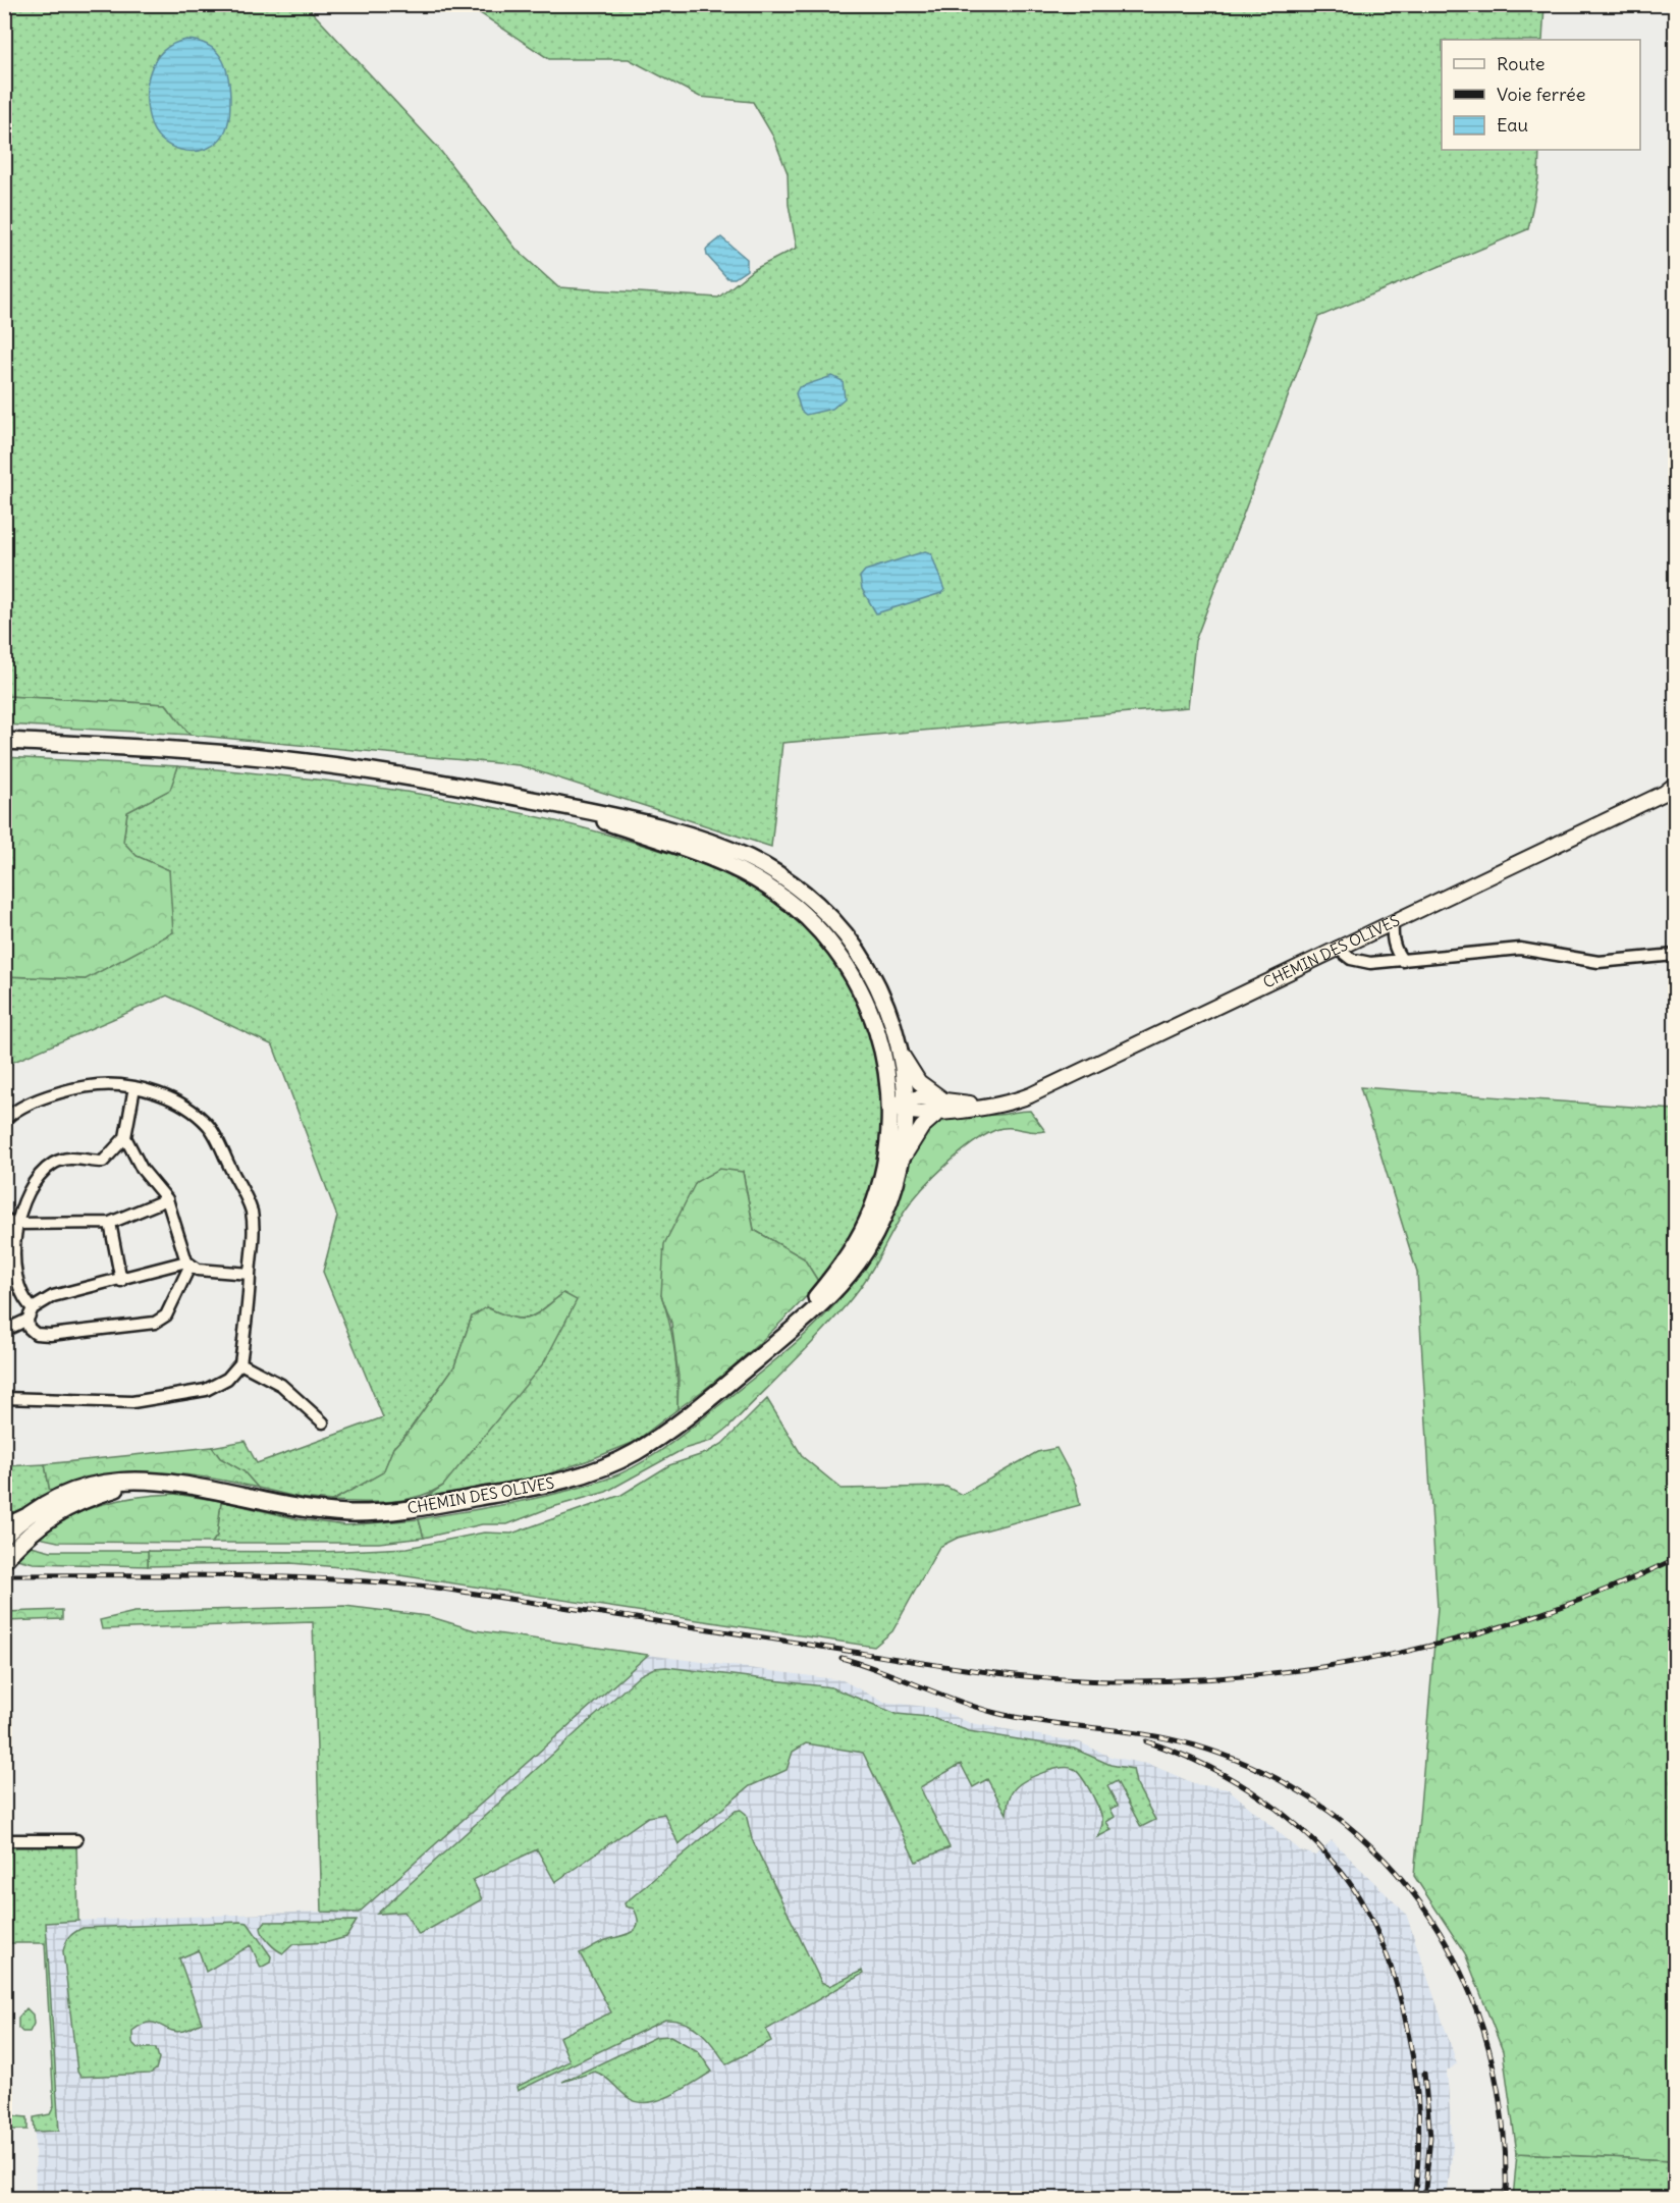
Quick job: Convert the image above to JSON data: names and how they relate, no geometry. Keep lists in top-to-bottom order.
{
  "streets": {
    "main road": ["CHEMIN DES OLIVES"]
  },
  "legend": ["Route", "Voie ferrée", "Eau"]
}
